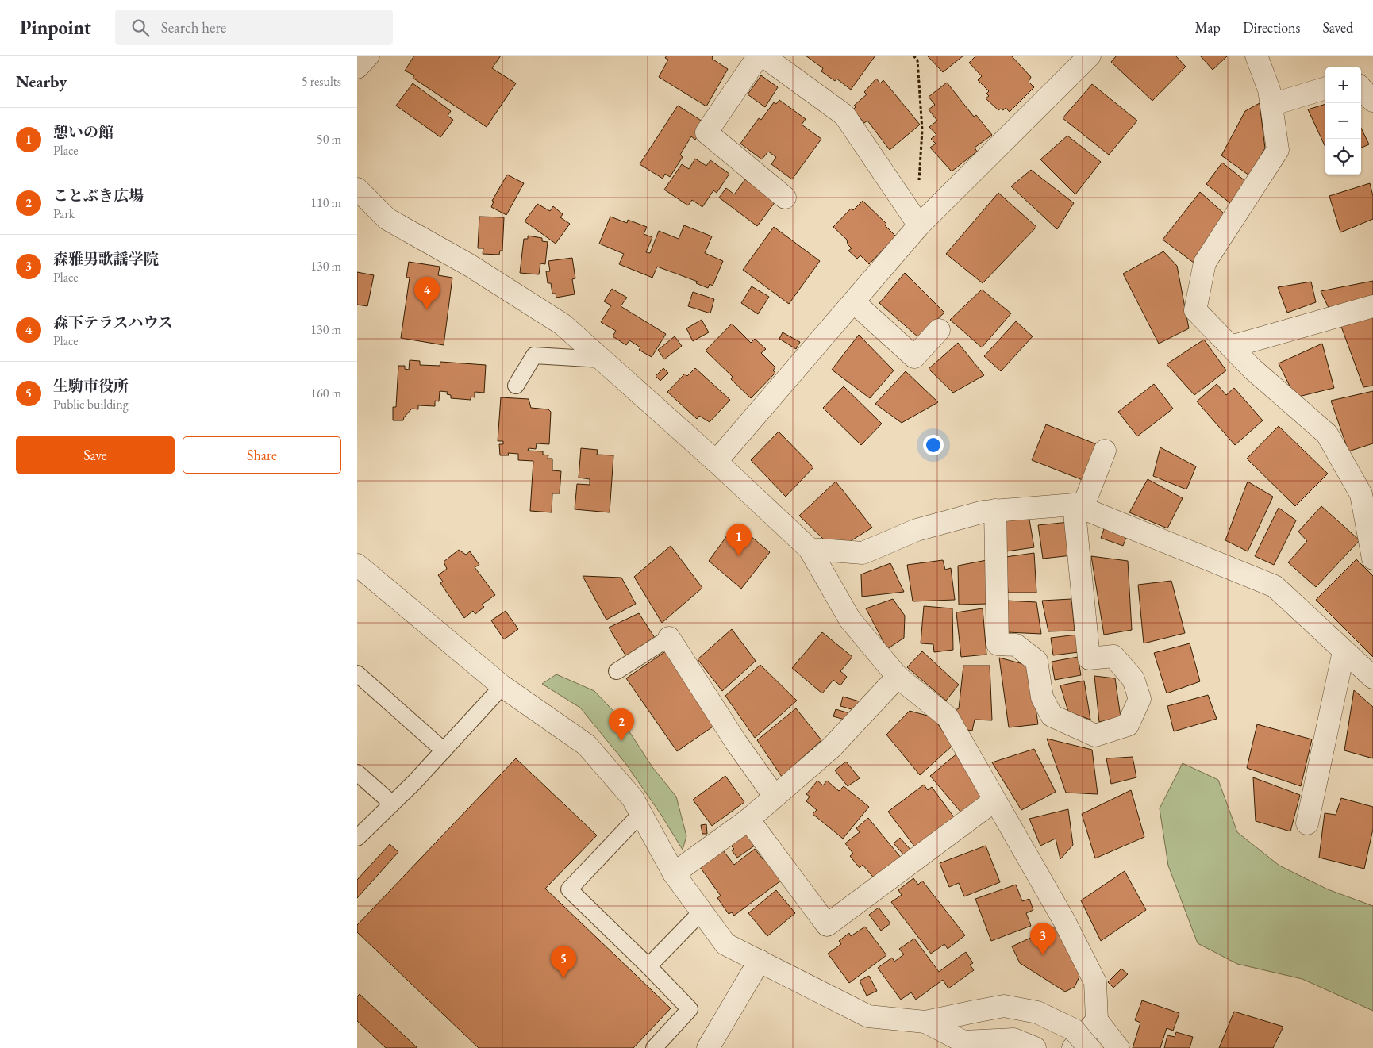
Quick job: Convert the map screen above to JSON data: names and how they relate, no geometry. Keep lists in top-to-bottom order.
{
  "page": {
    "header": "Pinpoint",
    "search": "Search here",
    "nav": ["Map", "Directions", "Saved"],
    "heading": ["Nearby", "5 results"],
    "map_buttons": ["+", "−"],
    "list": [
      {
        "mark": "1",
        "name": "憩いの館",
        "note": "Place",
        "value": "50 m"
      },
      {
        "mark": "2",
        "name": "ことぶき広場",
        "note": "Park",
        "value": "110 m"
      },
      {
        "mark": "3",
        "name": "森雅男歌謡学院",
        "note": "Place",
        "value": "130 m"
      },
      {
        "mark": "4",
        "name": "森下テラスハウス",
        "note": "Place",
        "value": "130 m"
      },
      {
        "mark": "5",
        "name": "生駒市役所",
        "note": "Public building",
        "value": "160 m"
      }
    ],
    "pins": [
      "4",
      "1",
      "2",
      "3",
      "5"
    ],
    "buttons": ["Save", "Share"]
  }
}
